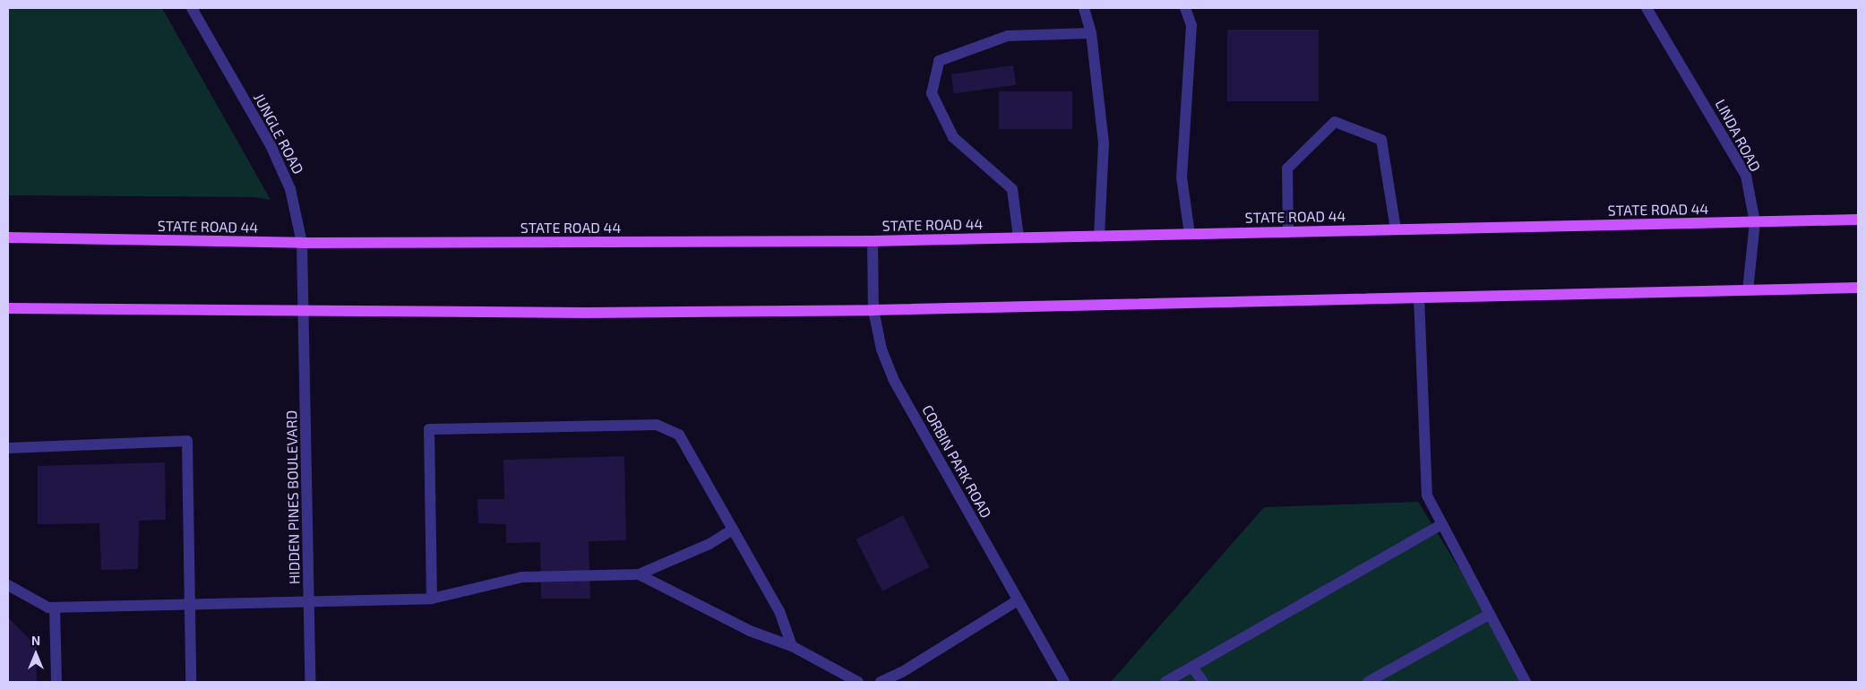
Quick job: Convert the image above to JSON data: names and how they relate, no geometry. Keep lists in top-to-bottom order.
{
  "streets": {
    "main road": ["STATE ROAD 44"],
    "street": [
      "JUNGLE ROAD",
      "LINDA ROAD",
      "CORBIN PARK ROAD",
      "HIDDEN PINES BOULEVARD"
    ]
  },
  "crossings": [
    ["JUNGLE ROAD", "STATE ROAD 44"],
    ["JUNGLE ROAD", "HIDDEN PINES BOULEVARD"],
    ["LINDA ROAD", "STATE ROAD 44"],
    ["STATE ROAD 44", "CORBIN PARK ROAD"]
  ],
  "north": "top"
}
